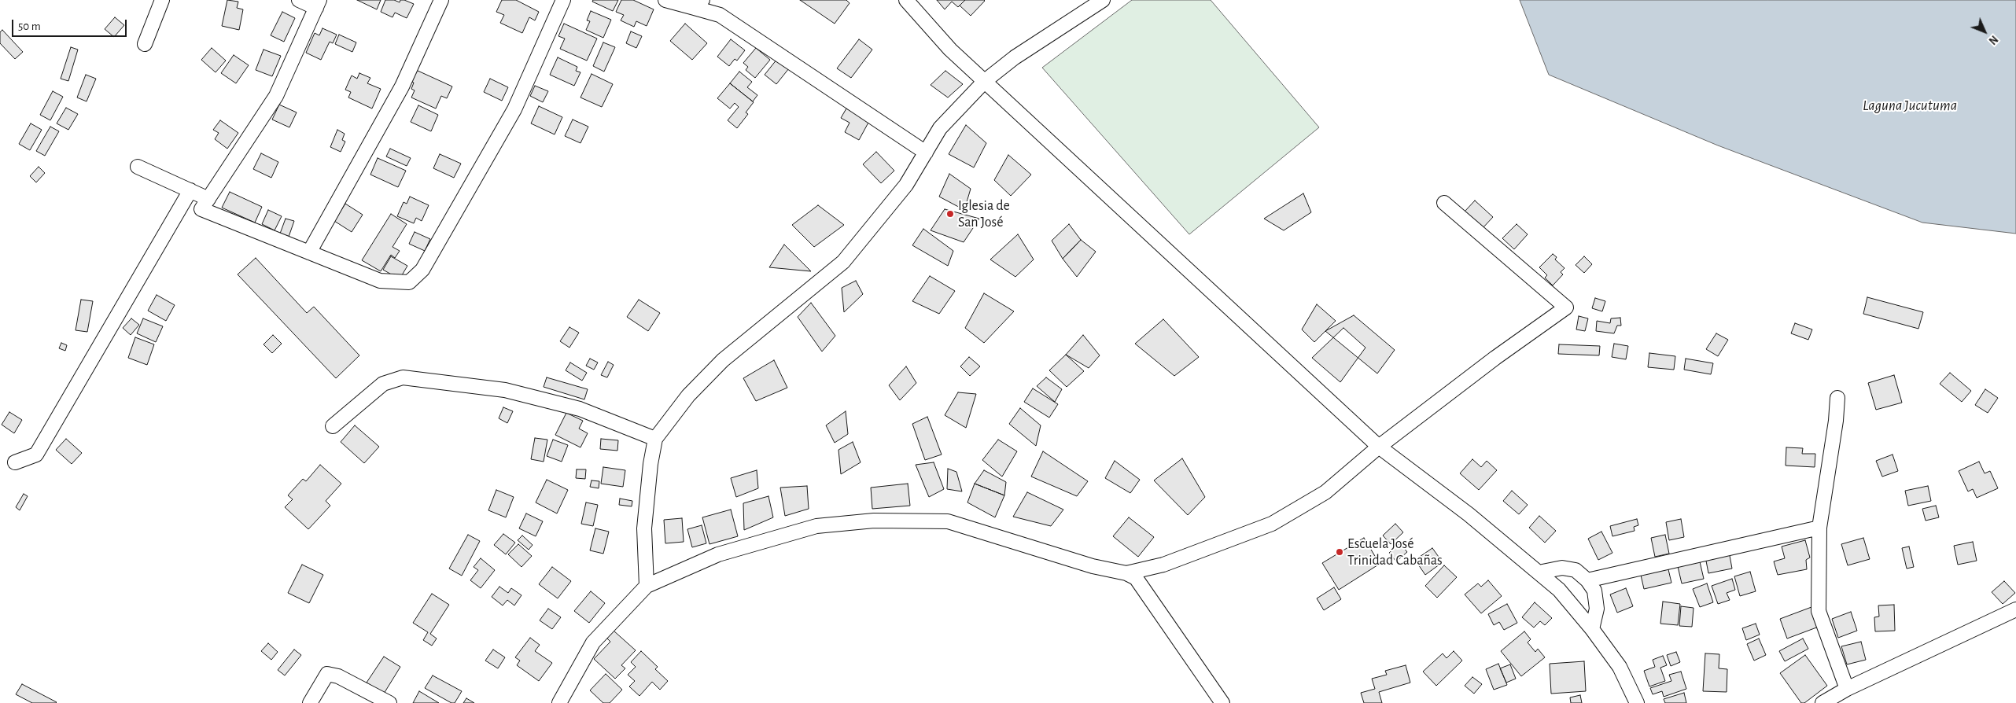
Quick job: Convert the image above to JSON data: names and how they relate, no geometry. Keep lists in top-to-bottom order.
{
  "water": ["Laguna Jucutuma"],
  "places": ["Iglesia de San José", "Escuela José Trinidad Cabañas"],
  "scale_bar": "50 m",
  "north": "bottom right"
}
